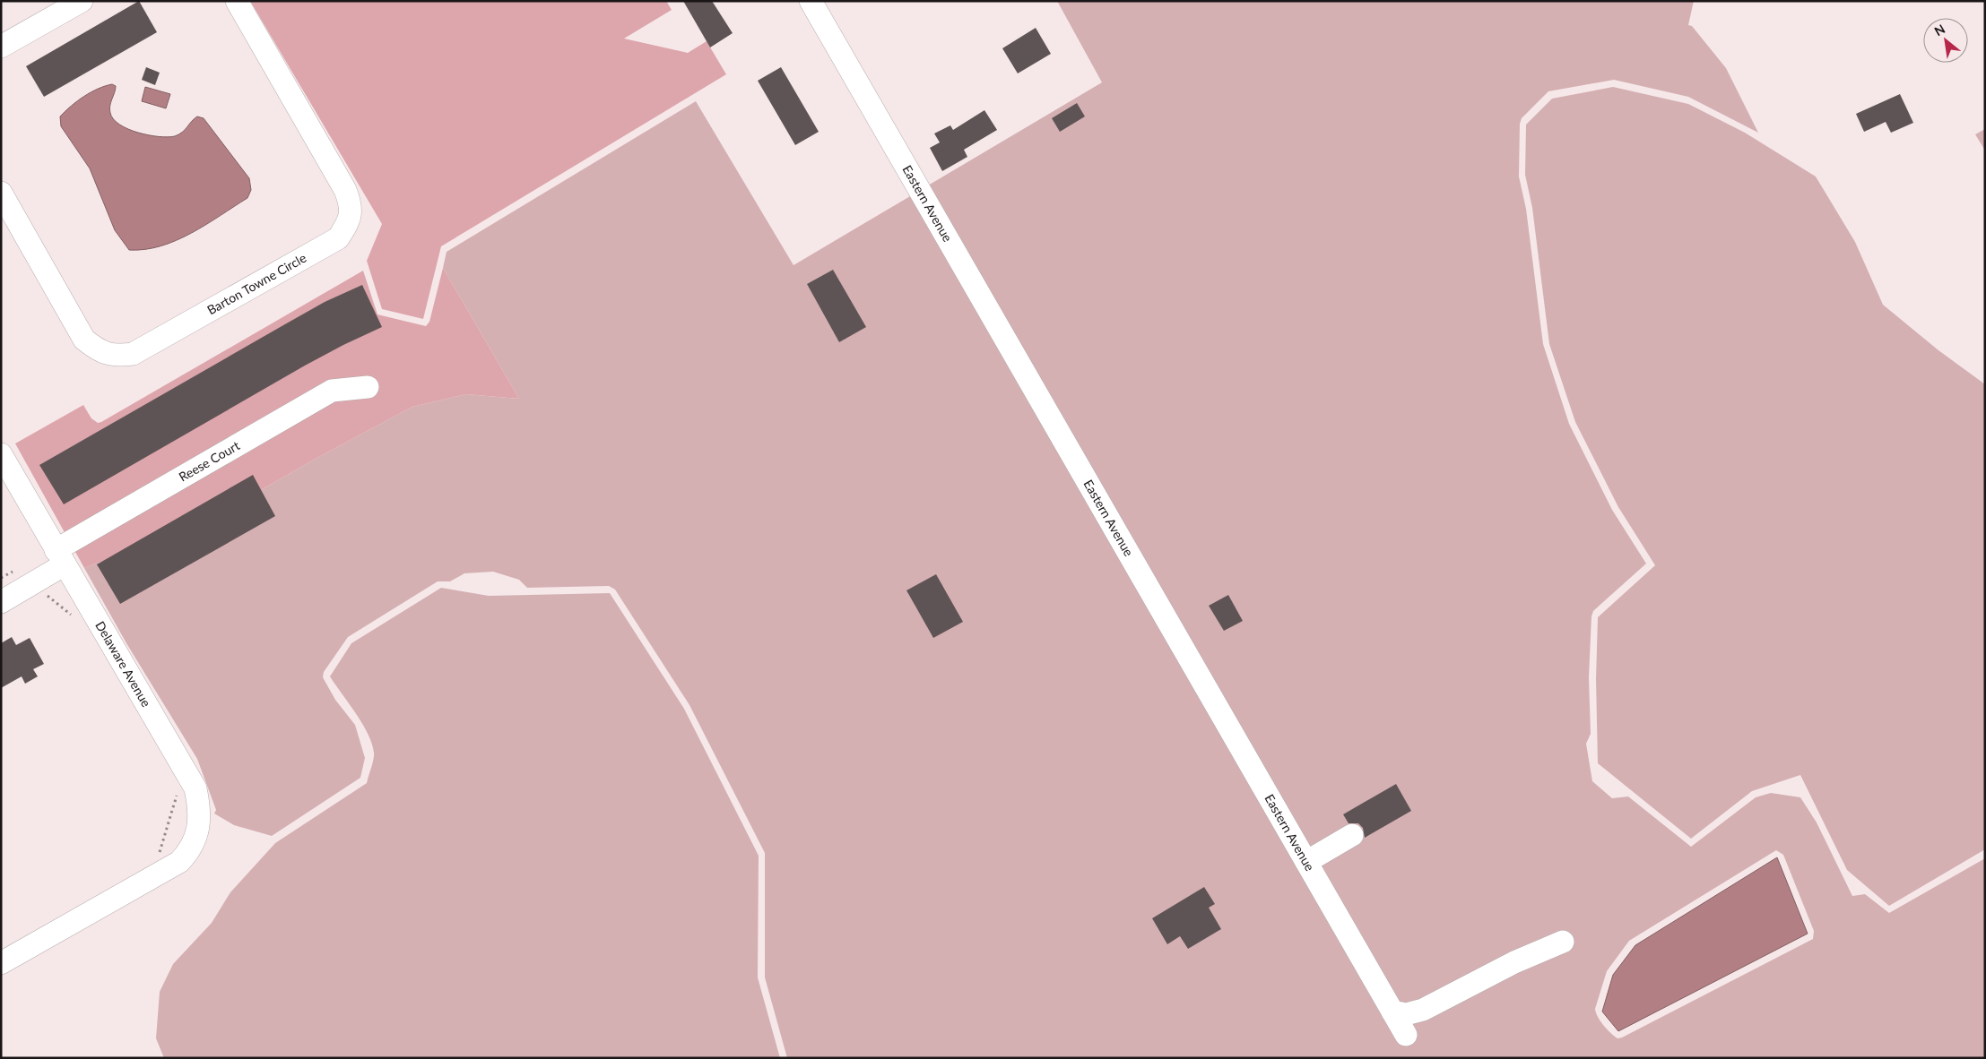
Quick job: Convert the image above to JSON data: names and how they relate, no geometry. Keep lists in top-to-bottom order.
{
  "streets": {
    "street": [
      "Eastern Avenue",
      "Barton Towne Circle",
      "Reese Court",
      "Delaware Avenue"
    ]
  },
  "crossings": [
    ["Reese Court", "Delaware Avenue"]
  ],
  "north": "top left"
}
